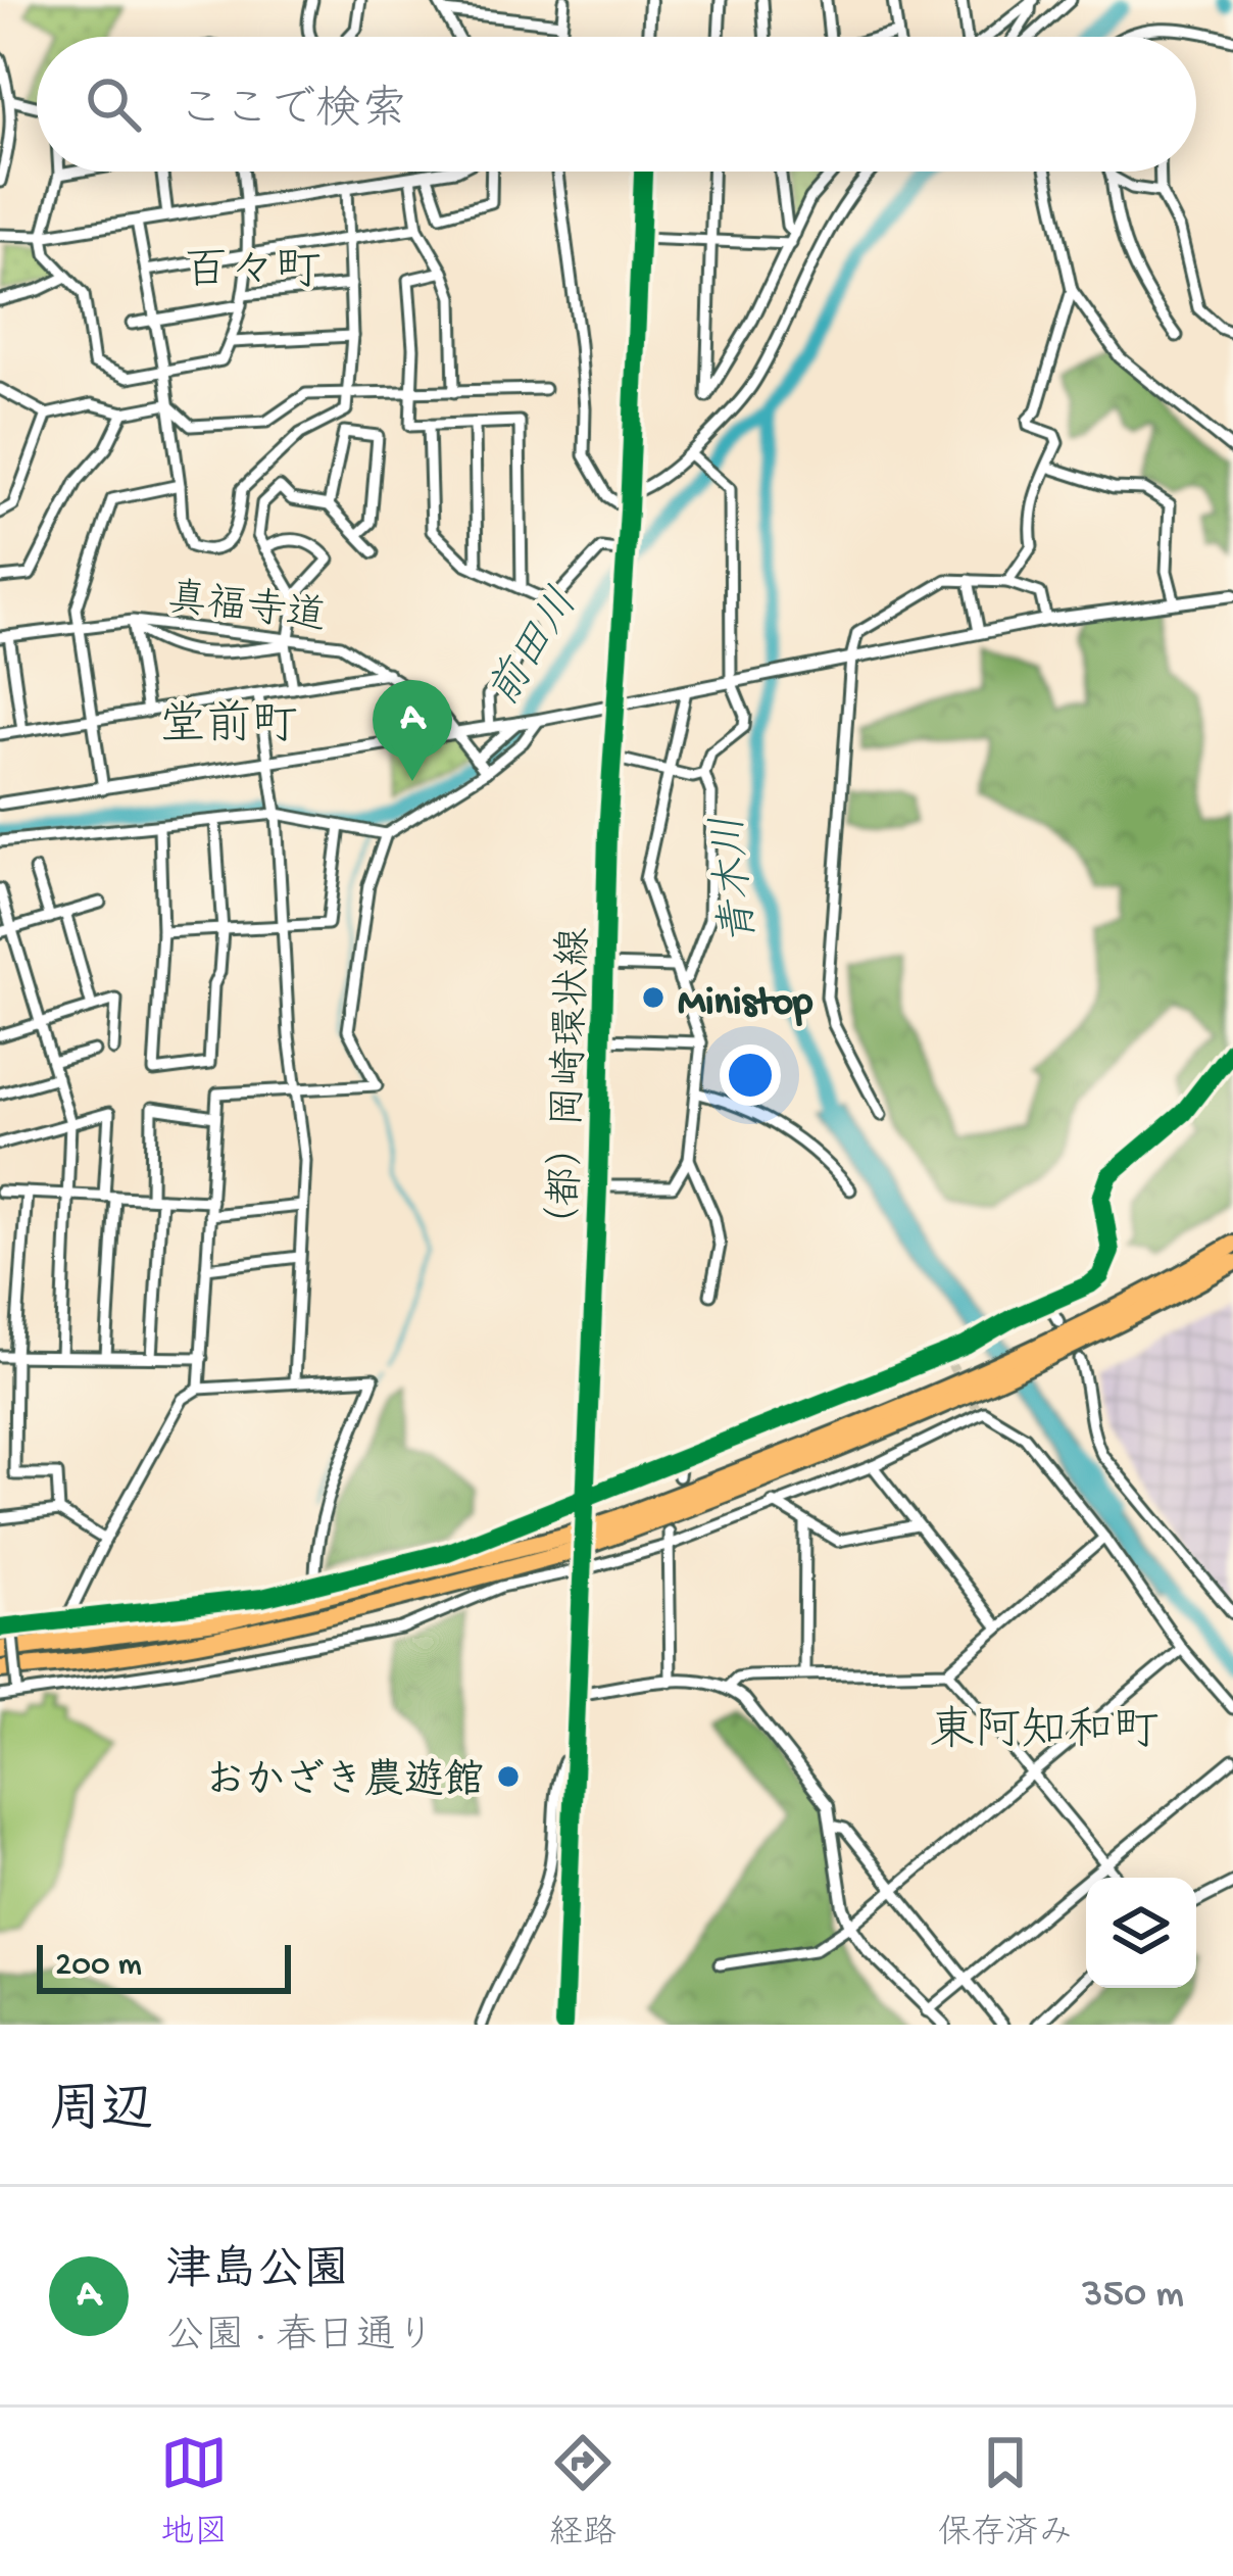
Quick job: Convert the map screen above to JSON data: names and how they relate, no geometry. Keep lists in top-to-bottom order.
{
  "streets": {
    "street": ["真福寺道", "（都）岡崎環状線"]
  },
  "districts": ["百々町", "堂前町", "東阿知和町"],
  "water": ["前田川", "青木川"],
  "places": ["Ministop", "おかざき農遊館"],
  "scale_bar": "200 m",
  "page": {
    "search": "ここで検索",
    "pins": "A",
    "scale": "200 m",
    "heading": "周辺",
    "list": [
      {
        "mark": "A",
        "name": "津島公園",
        "note": "公園 · 春日通り",
        "value": "350 m"
      }
    ],
    "nav": ["地図", "経路", "保存済み"]
  }
}
